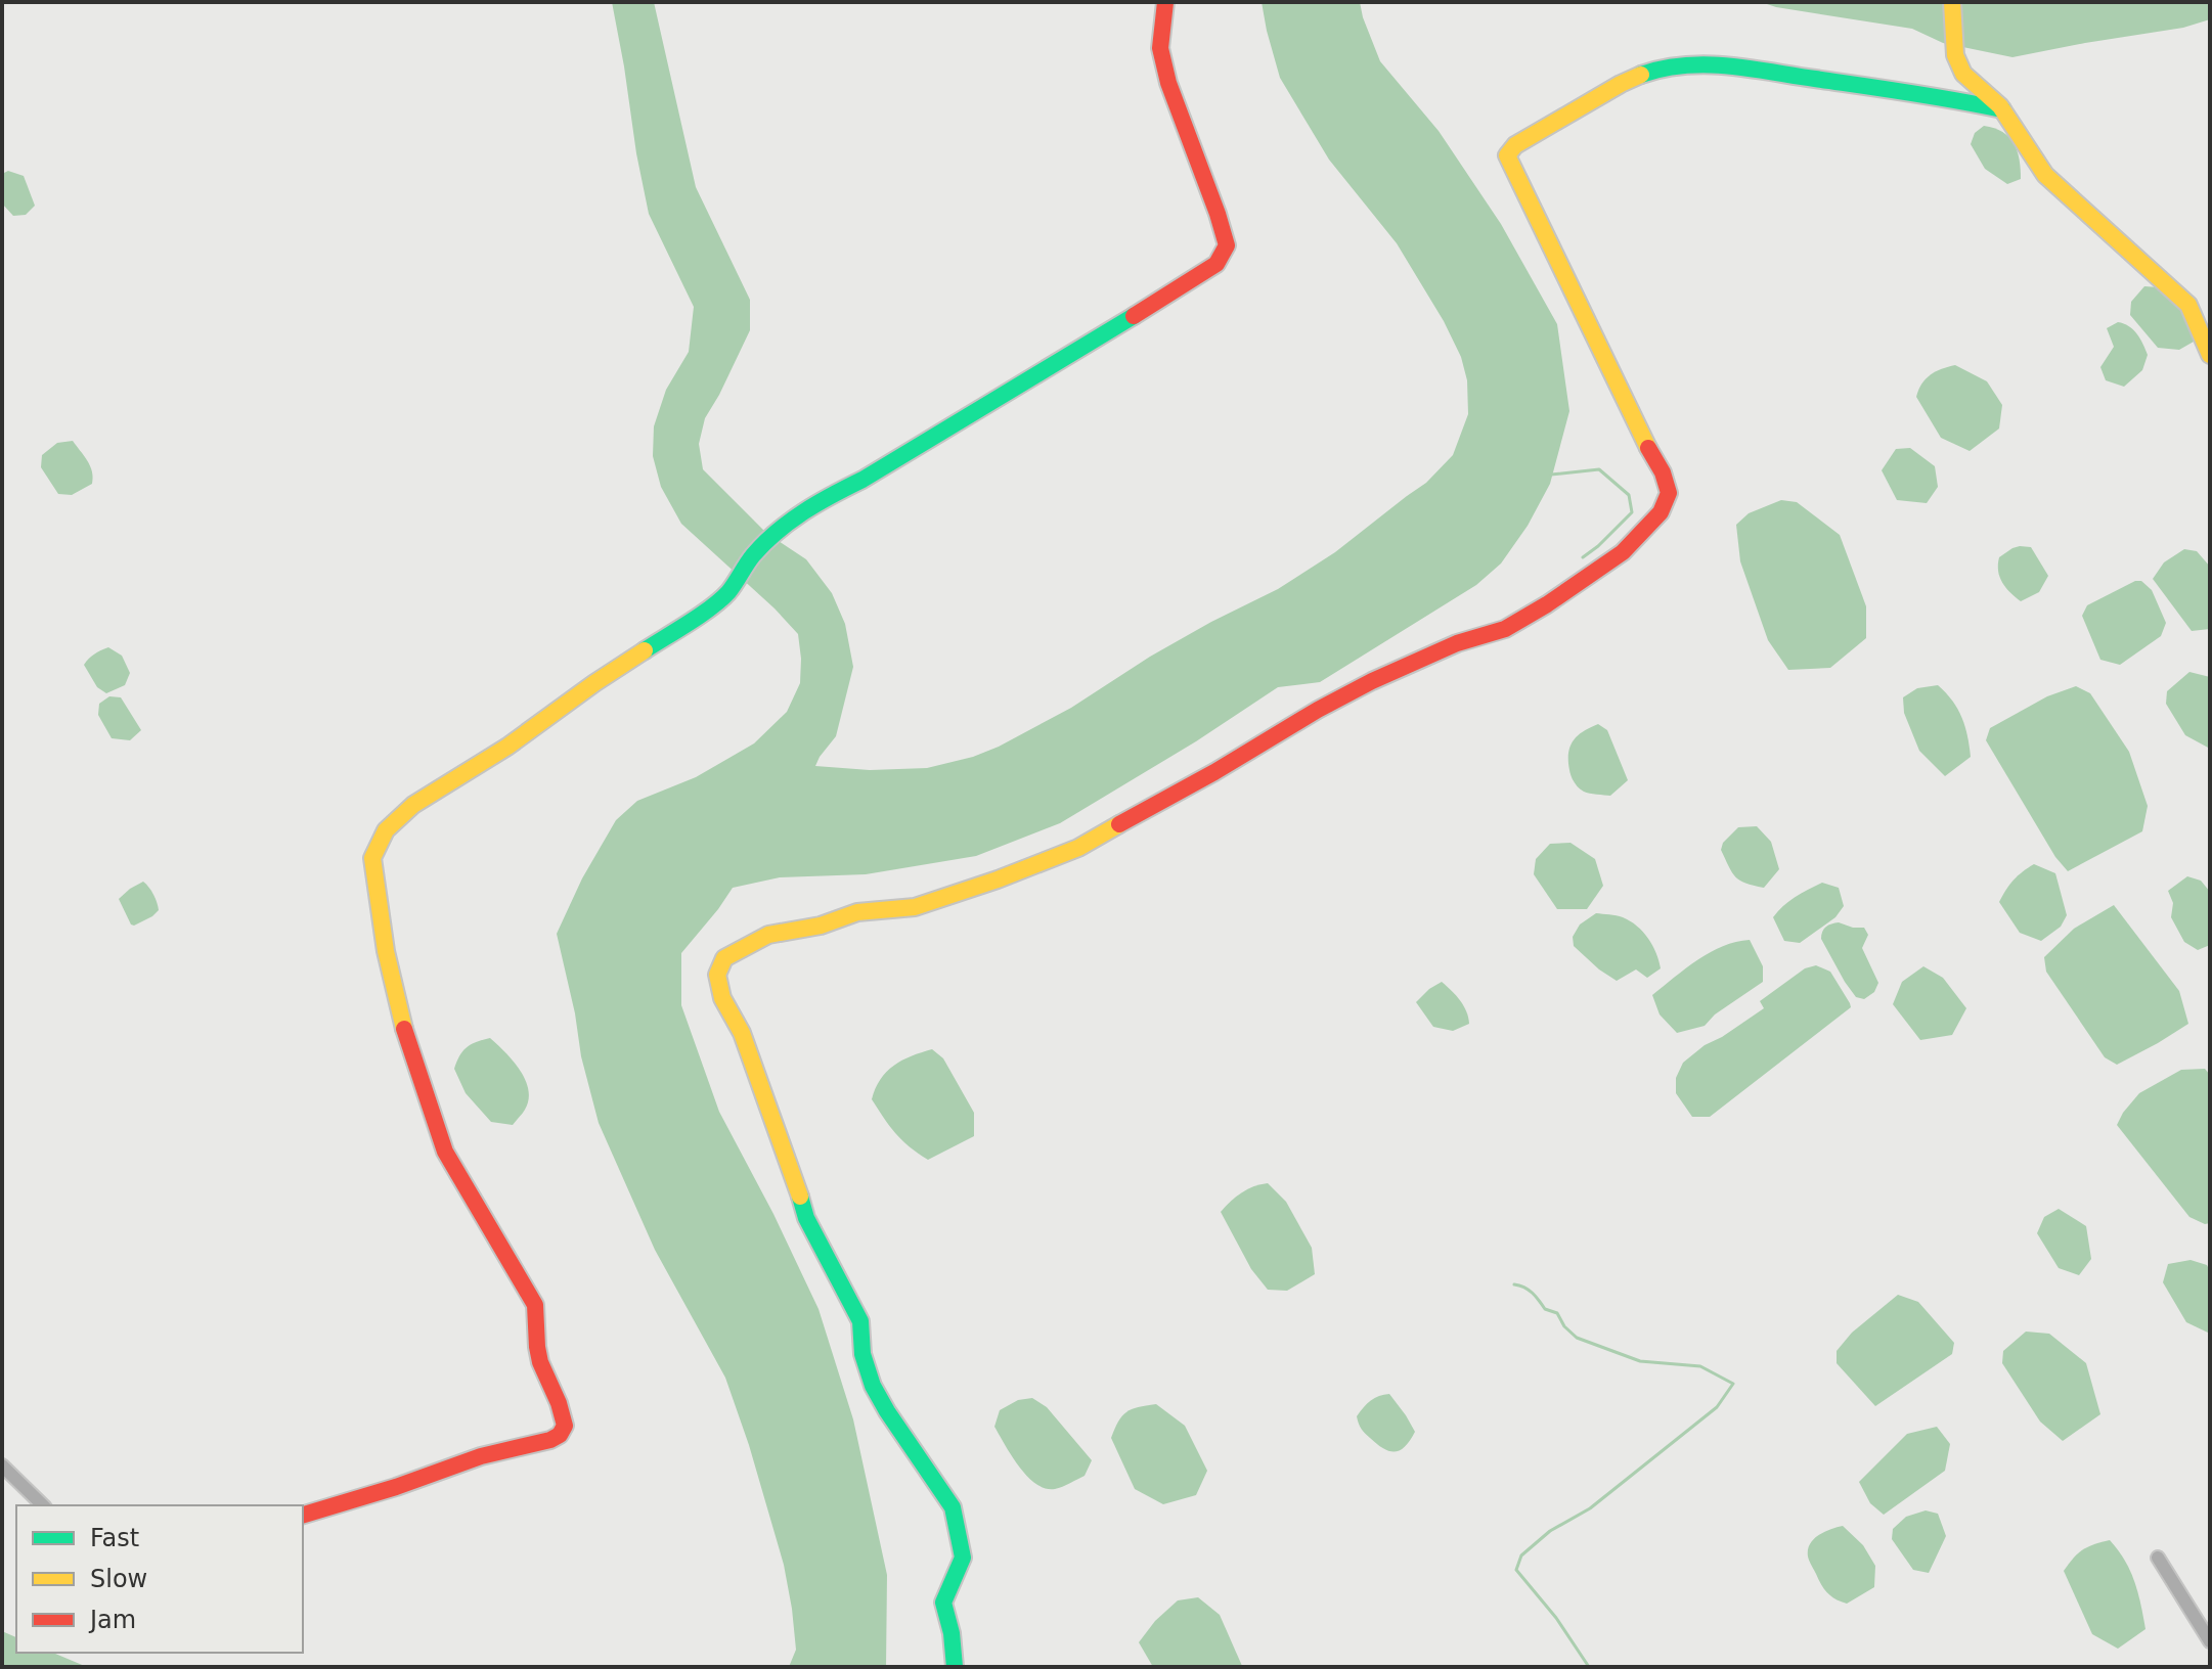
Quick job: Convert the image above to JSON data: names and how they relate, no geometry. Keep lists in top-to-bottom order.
{
  "legend": ["Fast", "Slow", "Jam"]
}
